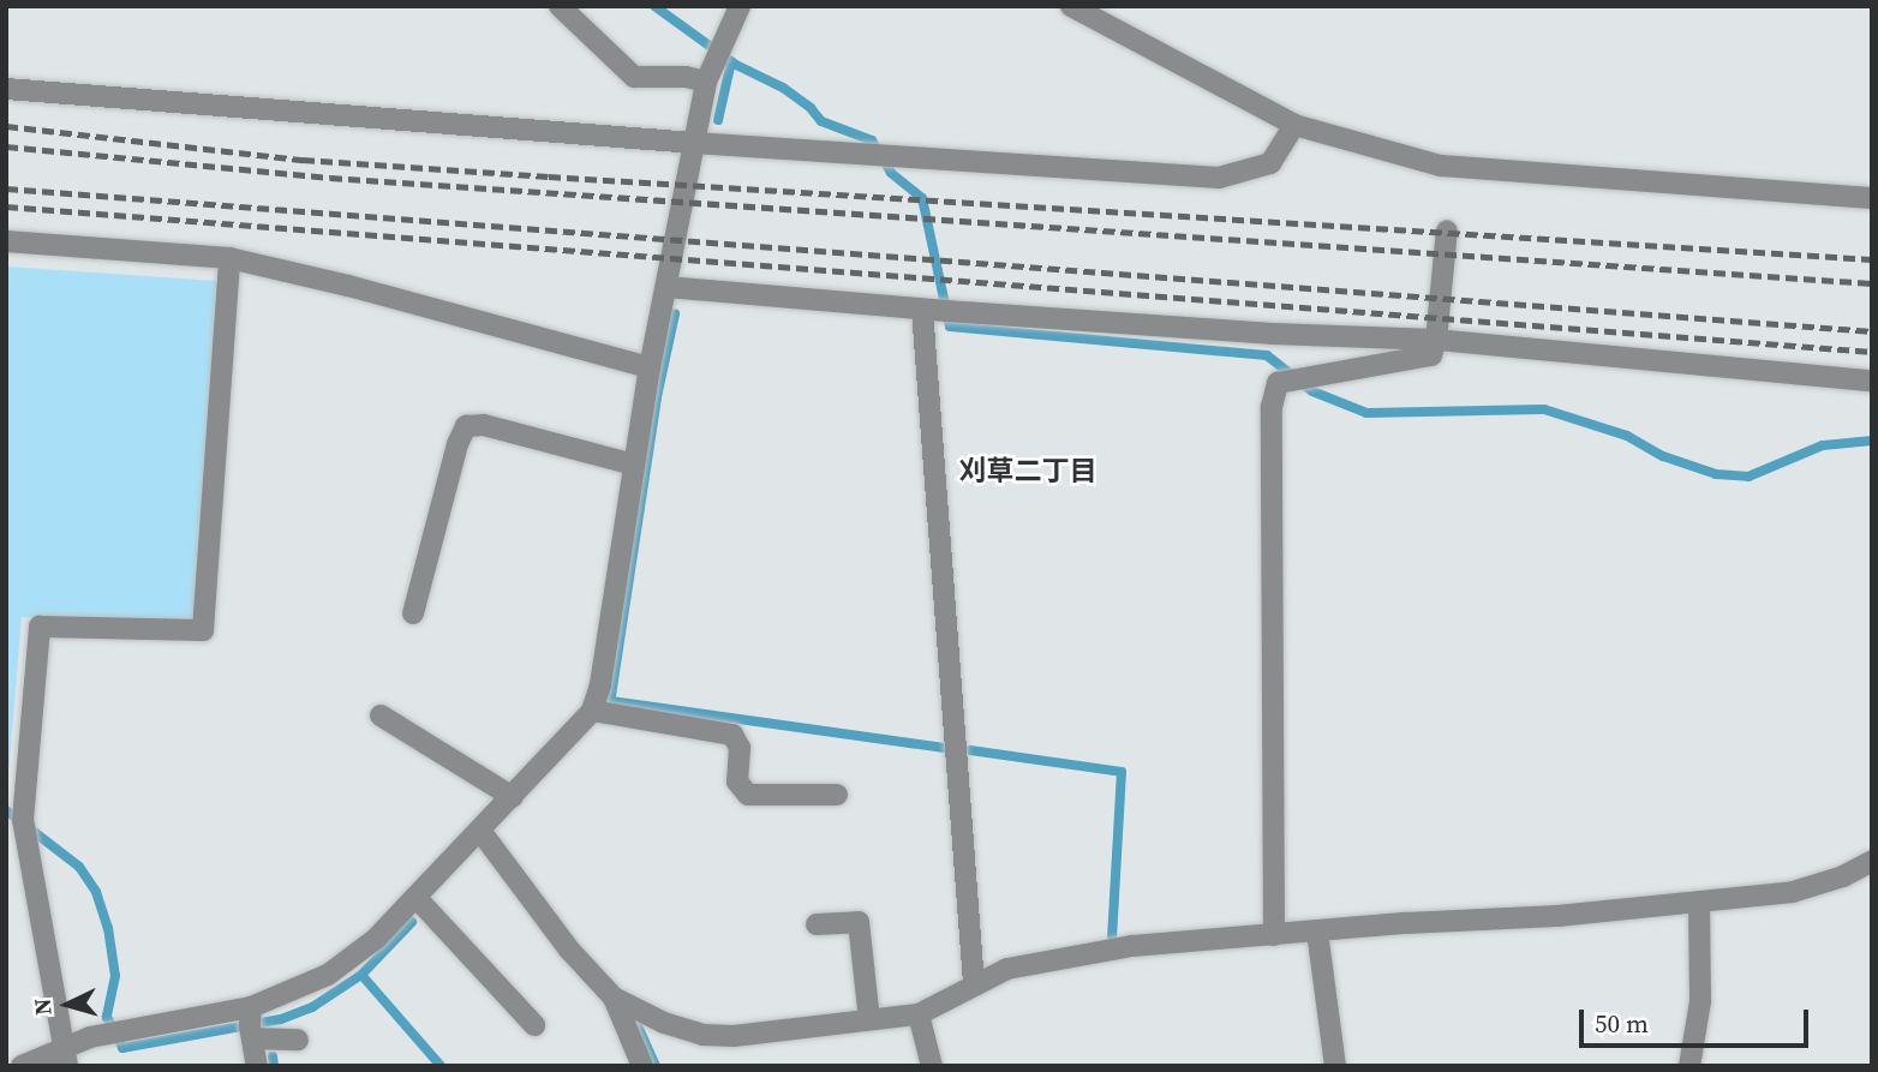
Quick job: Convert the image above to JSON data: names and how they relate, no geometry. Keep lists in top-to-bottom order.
{
  "districts": ["刈草二丁目"],
  "scale_bar": "50 m",
  "north": "left"
}
